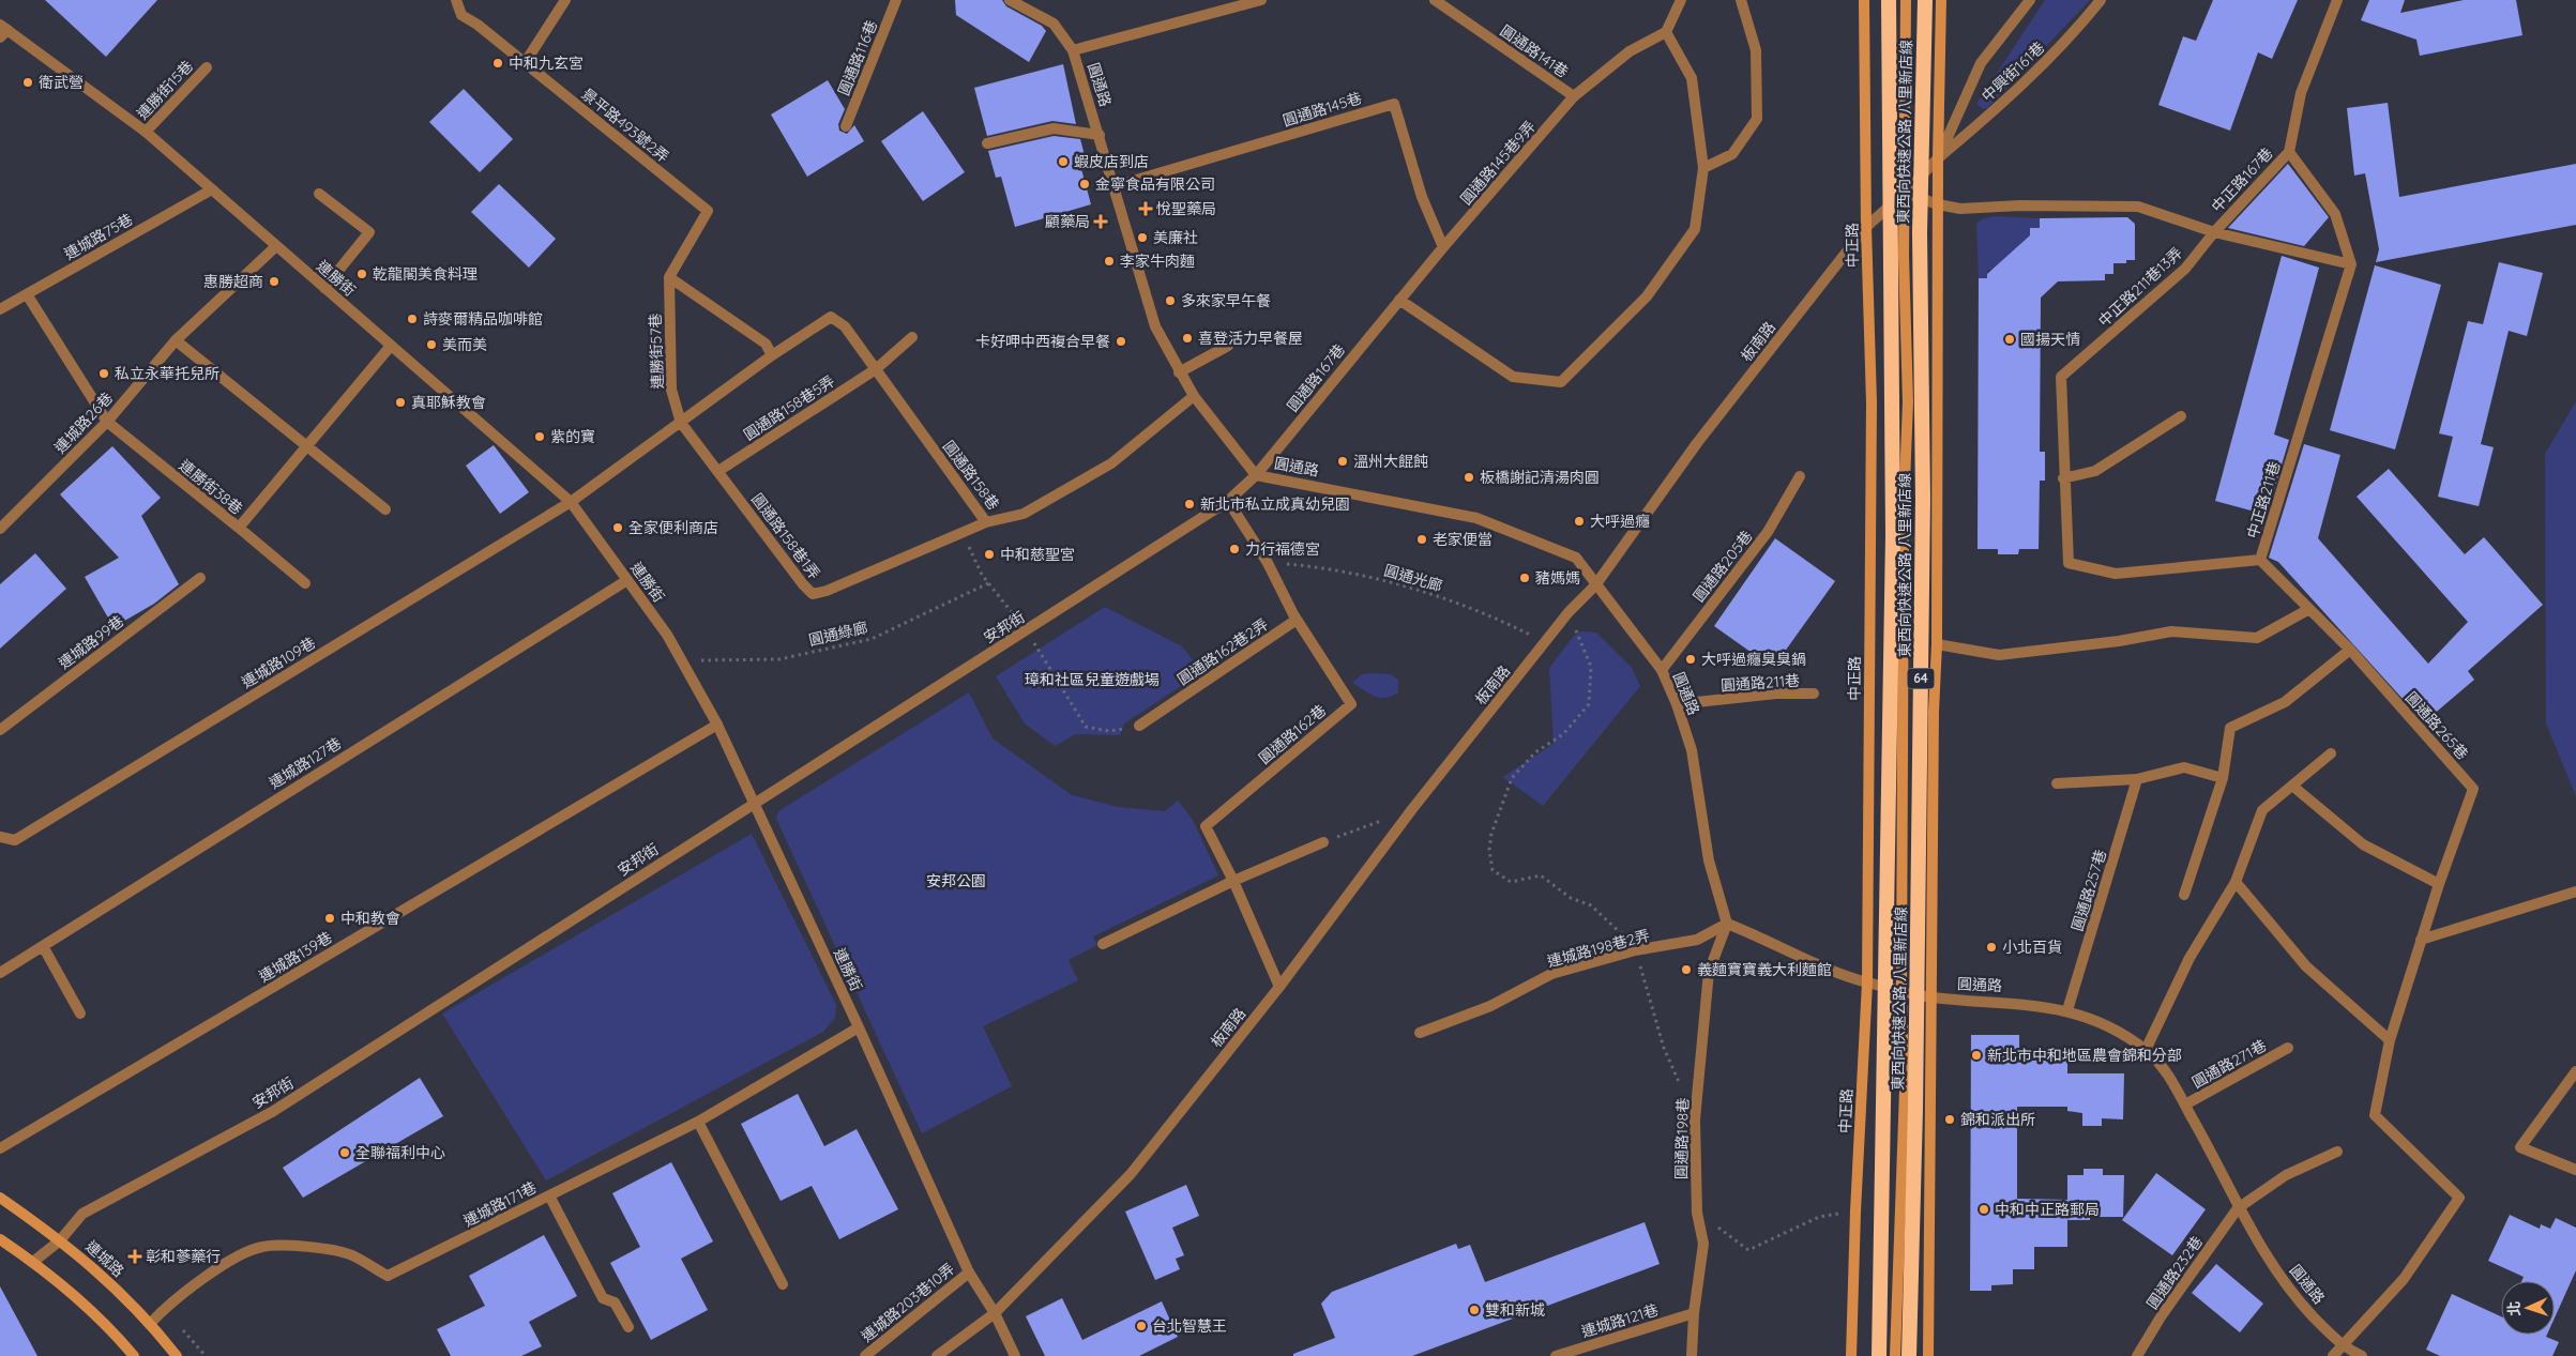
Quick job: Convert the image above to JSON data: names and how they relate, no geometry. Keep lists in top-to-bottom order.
{
  "streets": {
    "highway": ["東西向快速公路 八里新店線", "64"],
    "main road": ["中正路", "連城路"],
    "street": [
      "圓通路141巷",
      "圓通路116巷",
      "中興街161巷",
      "圓通路",
      "連勝街15巷",
      "圓通路145巷",
      "景平路493號2弄",
      "圓通路145巷9弄",
      "中正路167巷",
      "連城路75巷",
      "連勝街",
      "中正路211巷13弄",
      "板南路",
      "連勝街57巷",
      "圓通路167巷",
      "圓通路158巷5弄",
      "連城路26巷",
      "圓通路158巷",
      "連勝街38巷",
      "中正路211巷",
      "圓通路158巷1弄",
      "圓通路205巷",
      "安邦街",
      "連城路99巷",
      "圓通路162巷2弄",
      "連城路109巷",
      "圓通路211巷",
      "圓通路265巷",
      "圓通路162巷",
      "連城路127巷",
      "圓通路257巷",
      "連城路198巷2弄",
      "連城路139巷",
      "圓通路271巷",
      "圓通路198巷",
      "連城路171巷",
      "圓通路232巷",
      "連城路203巷10弄",
      "連城路121巷"
    ],
    "path": ["圓通光廊", "圓通綠廊"]
  },
  "crossings": [
    ["圓通路141巷", "圓通路145巷9弄"],
    ["中興街161巷", "板南路"],
    ["圓通路", "圓通路145巷"],
    ["圓通路", "中正路"],
    ["圓通路", "板南路"],
    ["圓通路", "圓通路167巷"],
    ["圓通路", "圓通路158巷"],
    ["圓通路", "圓通路205巷"],
    ["圓通路", "安邦街"],
    ["圓通路", "圓通路211巷"],
    ["圓通路", "圓通路265巷"],
    ["圓通路", "圓通路257巷"],
    ["圓通路", "連城路198巷2弄"],
    ["圓通路", "圓通路271巷"],
    ["圓通路", "圓通路198巷"],
    ["圓通路", "圓通路232巷"],
    ["連勝街15巷", "連勝街"],
    ["圓通路145巷", "圓通路145巷9弄"],
    ["圓通路145巷", "圓通路167巷"],
    ["景平路493號2弄", "連勝街57巷"],
    ["圓通路145巷9弄", "圓通路167巷"],
    ["中正路167巷", "中正路211巷13弄"],
    ["中正路167巷", "板南路"],
    ["連城路75巷", "連勝街"],
    ["連城路75巷", "連勝街38巷"],
    ["中正路", "板南路"],
    ["連勝街", "板南路"],
    ["連勝街", "連城路26巷"],
    ["連勝街", "連勝街38巷"],
    ["連勝街", "安邦街"],
    ["連勝街", "圓通綠廊"],
    ["連勝街", "連城路109巷"],
    ["連勝街", "連城路127巷"],
    ["連勝街", "連城路139巷"],
    ["連勝街", "連城路171巷"],
    ["連勝街", "連城路203巷10弄"],
    ["中正路211巷13弄", "中正路211巷"],
    ["板南路", "圓通光廊"],
    ["板南路", "圓通路162巷"],
    ["連勝街57巷", "圓通路158巷1弄"],
    ["圓通路167巷", "安邦街"],
    ["圓通路158巷5弄", "圓通路158巷"],
    ["圓通路158巷5弄", "圓通路158巷1弄"],
    ["連城路26巷", "連勝街38巷"],
    ["圓通路158巷", "圓通路158巷1弄"],
    ["中正路211巷", "圓通路265巷"],
    ["圓通光廊", "圓通路162巷"],
    ["安邦街", "圓通路162巷"],
    ["安邦街", "連城路"],
    ["圓通路162巷2弄", "圓通路162巷"],
    ["連城路198巷2弄", "圓通路198巷"],
    ["圓通路198巷", "連城路121巷"],
    ["連城路171巷", "連城路"]
  ],
  "parks": ["璋和社區兒童遊戲場", "安邦公園"],
  "places": {
    "other": [
      "中和九玄宮",
      "衛武營",
      "蝦皮店到店",
      "金寧食品有限公司",
      "美廉社",
      "李家牛肉麵",
      "乾龍閣美食料理",
      "惠勝超商",
      "多來家早午餐",
      "詩麥爾精品咖啡館",
      "喜登活力早餐屋",
      "國揚天情",
      "卡好呷中西複合早餐",
      "美而美",
      "私立永華托兒所",
      "真耶穌教會",
      "紫的寶",
      "溫州大餛飩",
      "板橋謝記清湯肉圓",
      "新北市私立成真幼兒園",
      "大呼過癮",
      "全家便利商店",
      "老家便當",
      "力行福德宮",
      "中和慈聖宮",
      "豬媽媽",
      "大呼過癮臭臭鍋",
      "中和教會",
      "小北百貨",
      "義麵寶寶義大利麵館",
      "新北市中和地區農會錦和分部",
      "錦和派出所",
      "全聯福利中心",
      "中和中正路郵局",
      "雙和新城",
      "台北智慧王"
    ],
    "health": ["悅聖藥局", "顧藥局", "彰和蔘藥行"]
  },
  "north": "left"
}
